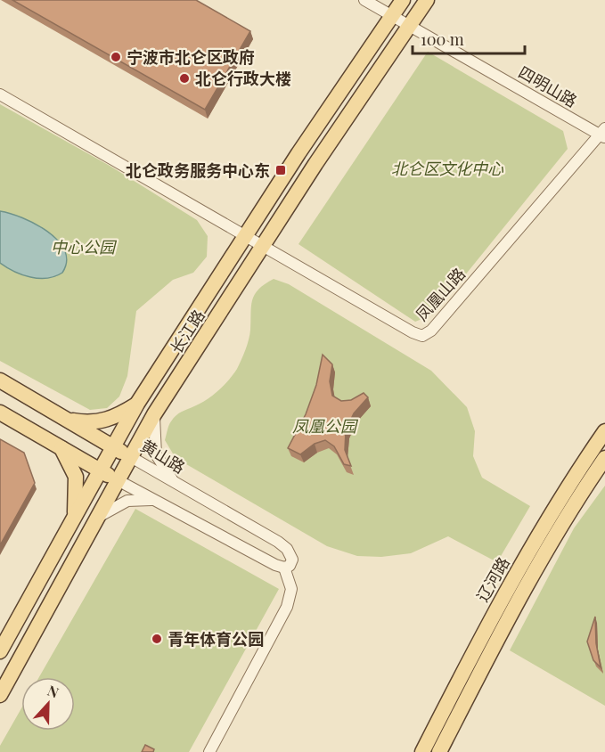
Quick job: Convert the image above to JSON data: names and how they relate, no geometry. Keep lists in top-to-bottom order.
{
  "streets": {
    "main road": ["长江路", "黄山路", "辽河路"],
    "street": ["四明山路", "凤凰山路"]
  },
  "crossings": [
    ["四明山路", "凤凰山路"],
    ["四明山路", "长江路"],
    ["凤凰山路", "长江路"],
    ["长江路", "黄山路"]
  ],
  "parks": ["北仑区文化中心", "中心公园", "凤凰公园"],
  "places": {
    "other": ["宁波市北仑区政府", "北仑行政大楼", "青年体育公园"],
    "transit": ["北仑政务服务中心东"]
  },
  "scale_bar": "100 m",
  "north": "top"
}
